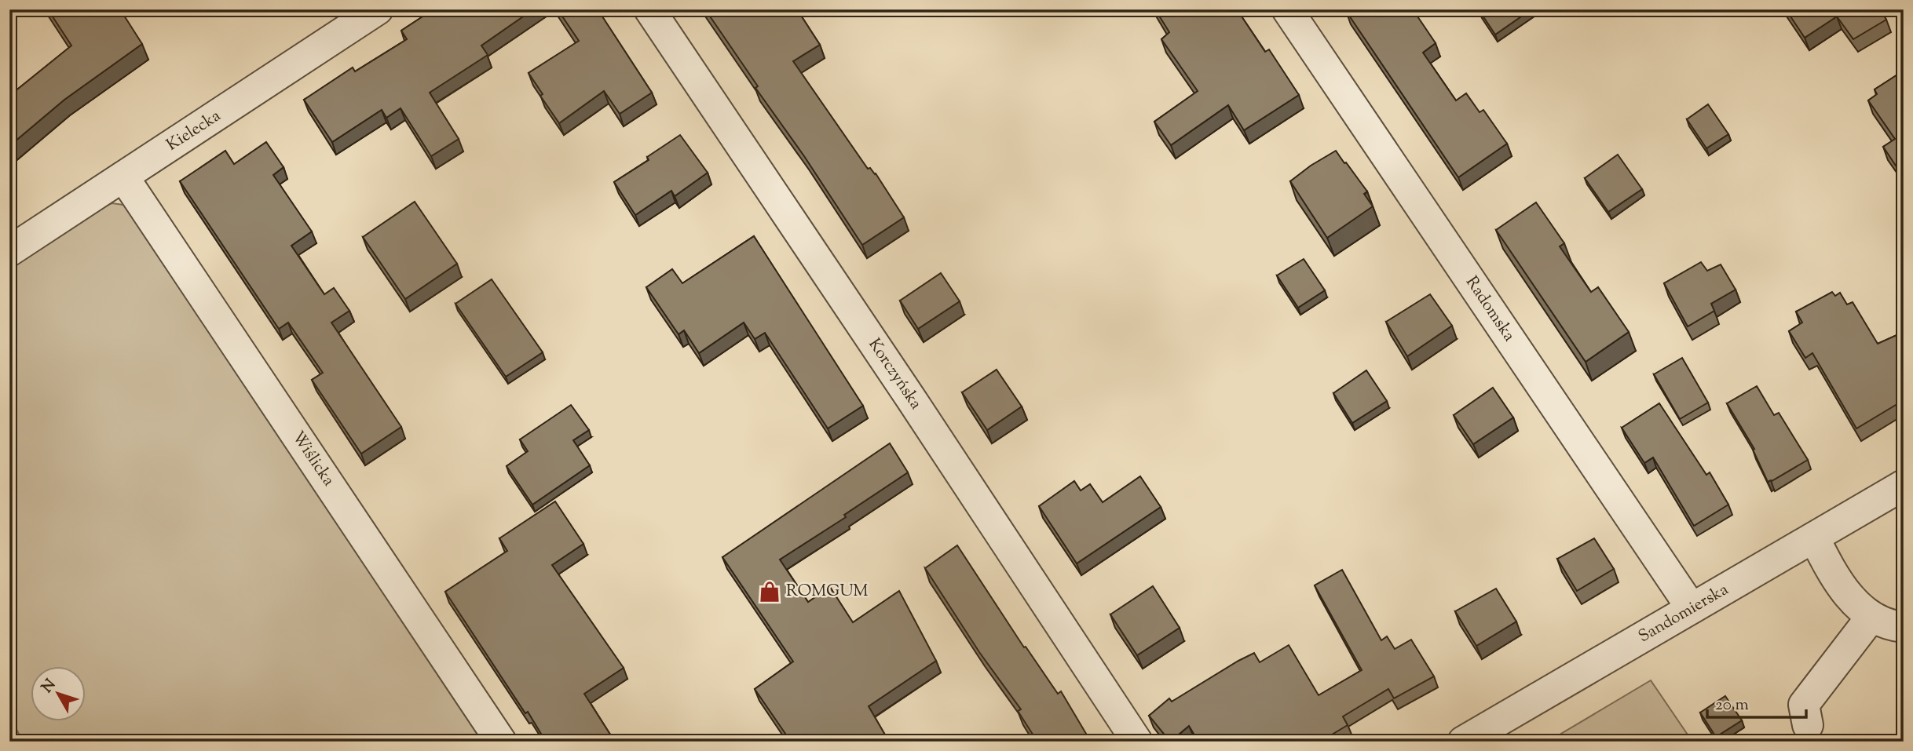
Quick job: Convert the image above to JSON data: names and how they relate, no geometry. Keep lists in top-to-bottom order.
{
  "streets": {
    "street": [
      "Kielecka",
      "Radomska",
      "Korczyńska",
      "Wiślicka",
      "Sandomierska"
    ]
  },
  "crossings": [
    ["Kielecka", "Wiślicka"],
    ["Radomska", "Sandomierska"]
  ],
  "places": {
    "shop": ["ROMGUM"]
  },
  "scale_bar": "20 m",
  "north": "top left"
}
